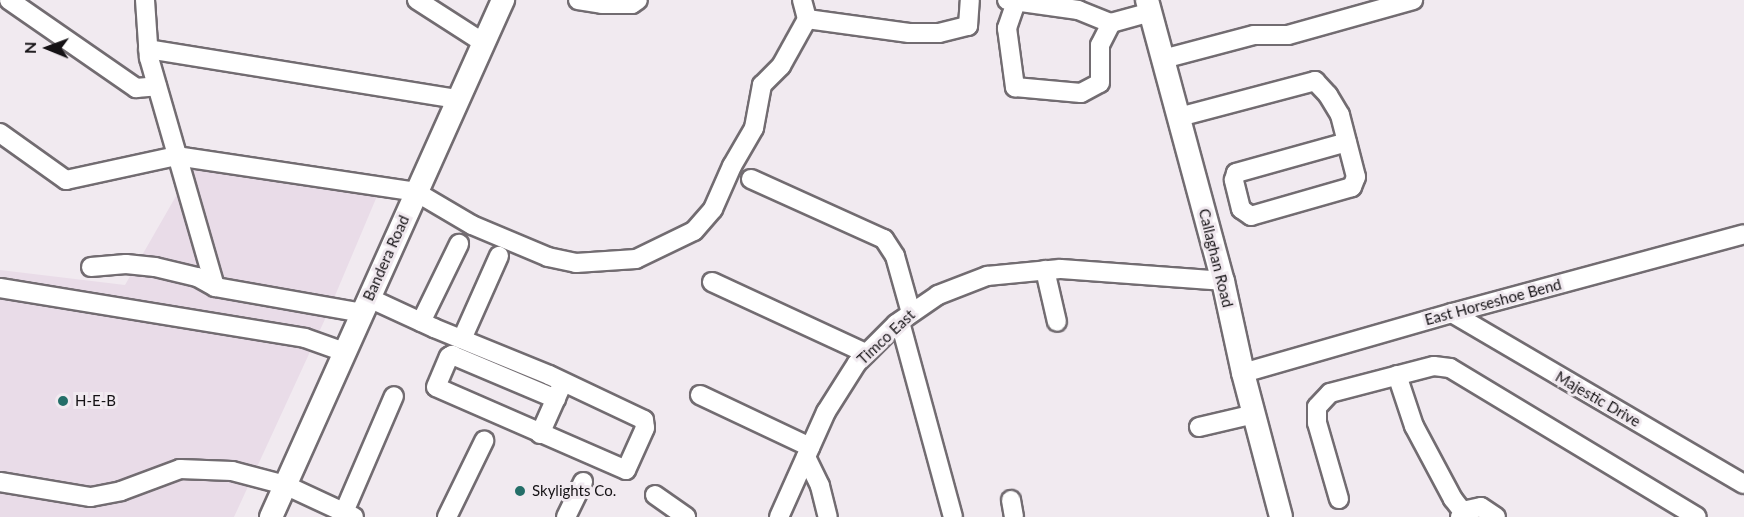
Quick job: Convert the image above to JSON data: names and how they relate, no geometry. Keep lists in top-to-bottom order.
{
  "streets": {
    "main road": ["Bandera Road", "Callaghan Road"],
    "street": ["East Horseshoe Bend", "Timco East", "Majestic Drive"]
  },
  "crossings": [
    ["Callaghan Road", "East Horseshoe Bend"],
    ["Callaghan Road", "Timco East"],
    ["East Horseshoe Bend", "Majestic Drive"]
  ],
  "places": ["H-E-B", "Skylights Co."],
  "north": "left"
}
